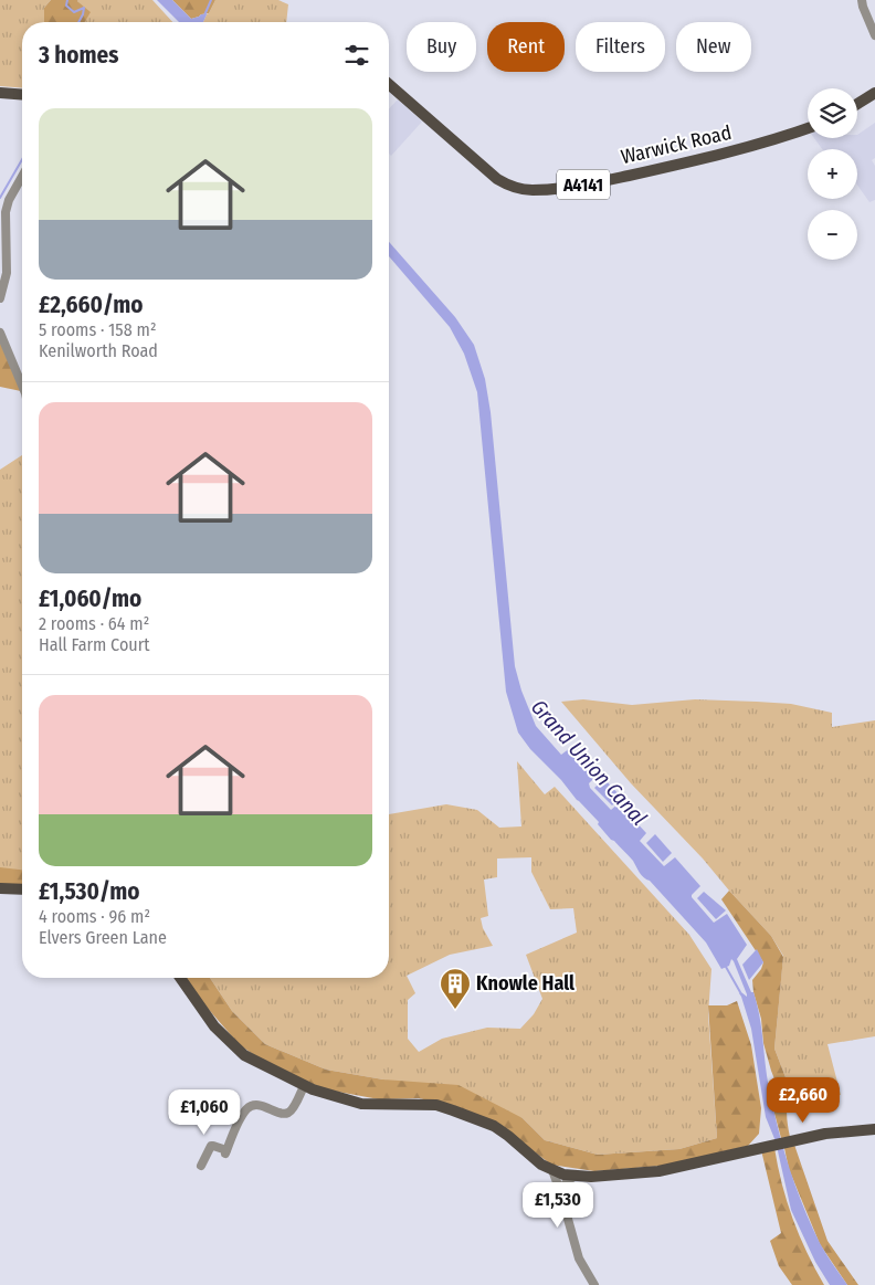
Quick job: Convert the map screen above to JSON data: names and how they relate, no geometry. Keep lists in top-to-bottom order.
{
  "streets": {
    "main road": ["Warwick Road", "A4141"]
  },
  "water": ["Grand Union Canal"],
  "places": {
    "building": ["Knowle Hall"]
  },
  "page": {
    "chip": [
      "Buy",
      "Rent",
      "Filters",
      "New"
    ],
    "heading": "3 homes",
    "map_buttons": ["+", "−"],
    "list": [
      {
        "name": "£2,660/mo",
        "note": "5 rooms · 158 m² · Kenilworth Road"
      },
      {
        "name": "£1,060/mo",
        "note": "2 rooms · 64 m² · Hall Farm Court"
      },
      {
        "name": "£1,530/mo",
        "note": "4 rooms · 96 m² · Elvers Green Lane"
      }
    ],
    "price": ["£2,660", "£1,060", "£1,530"]
  }
}
